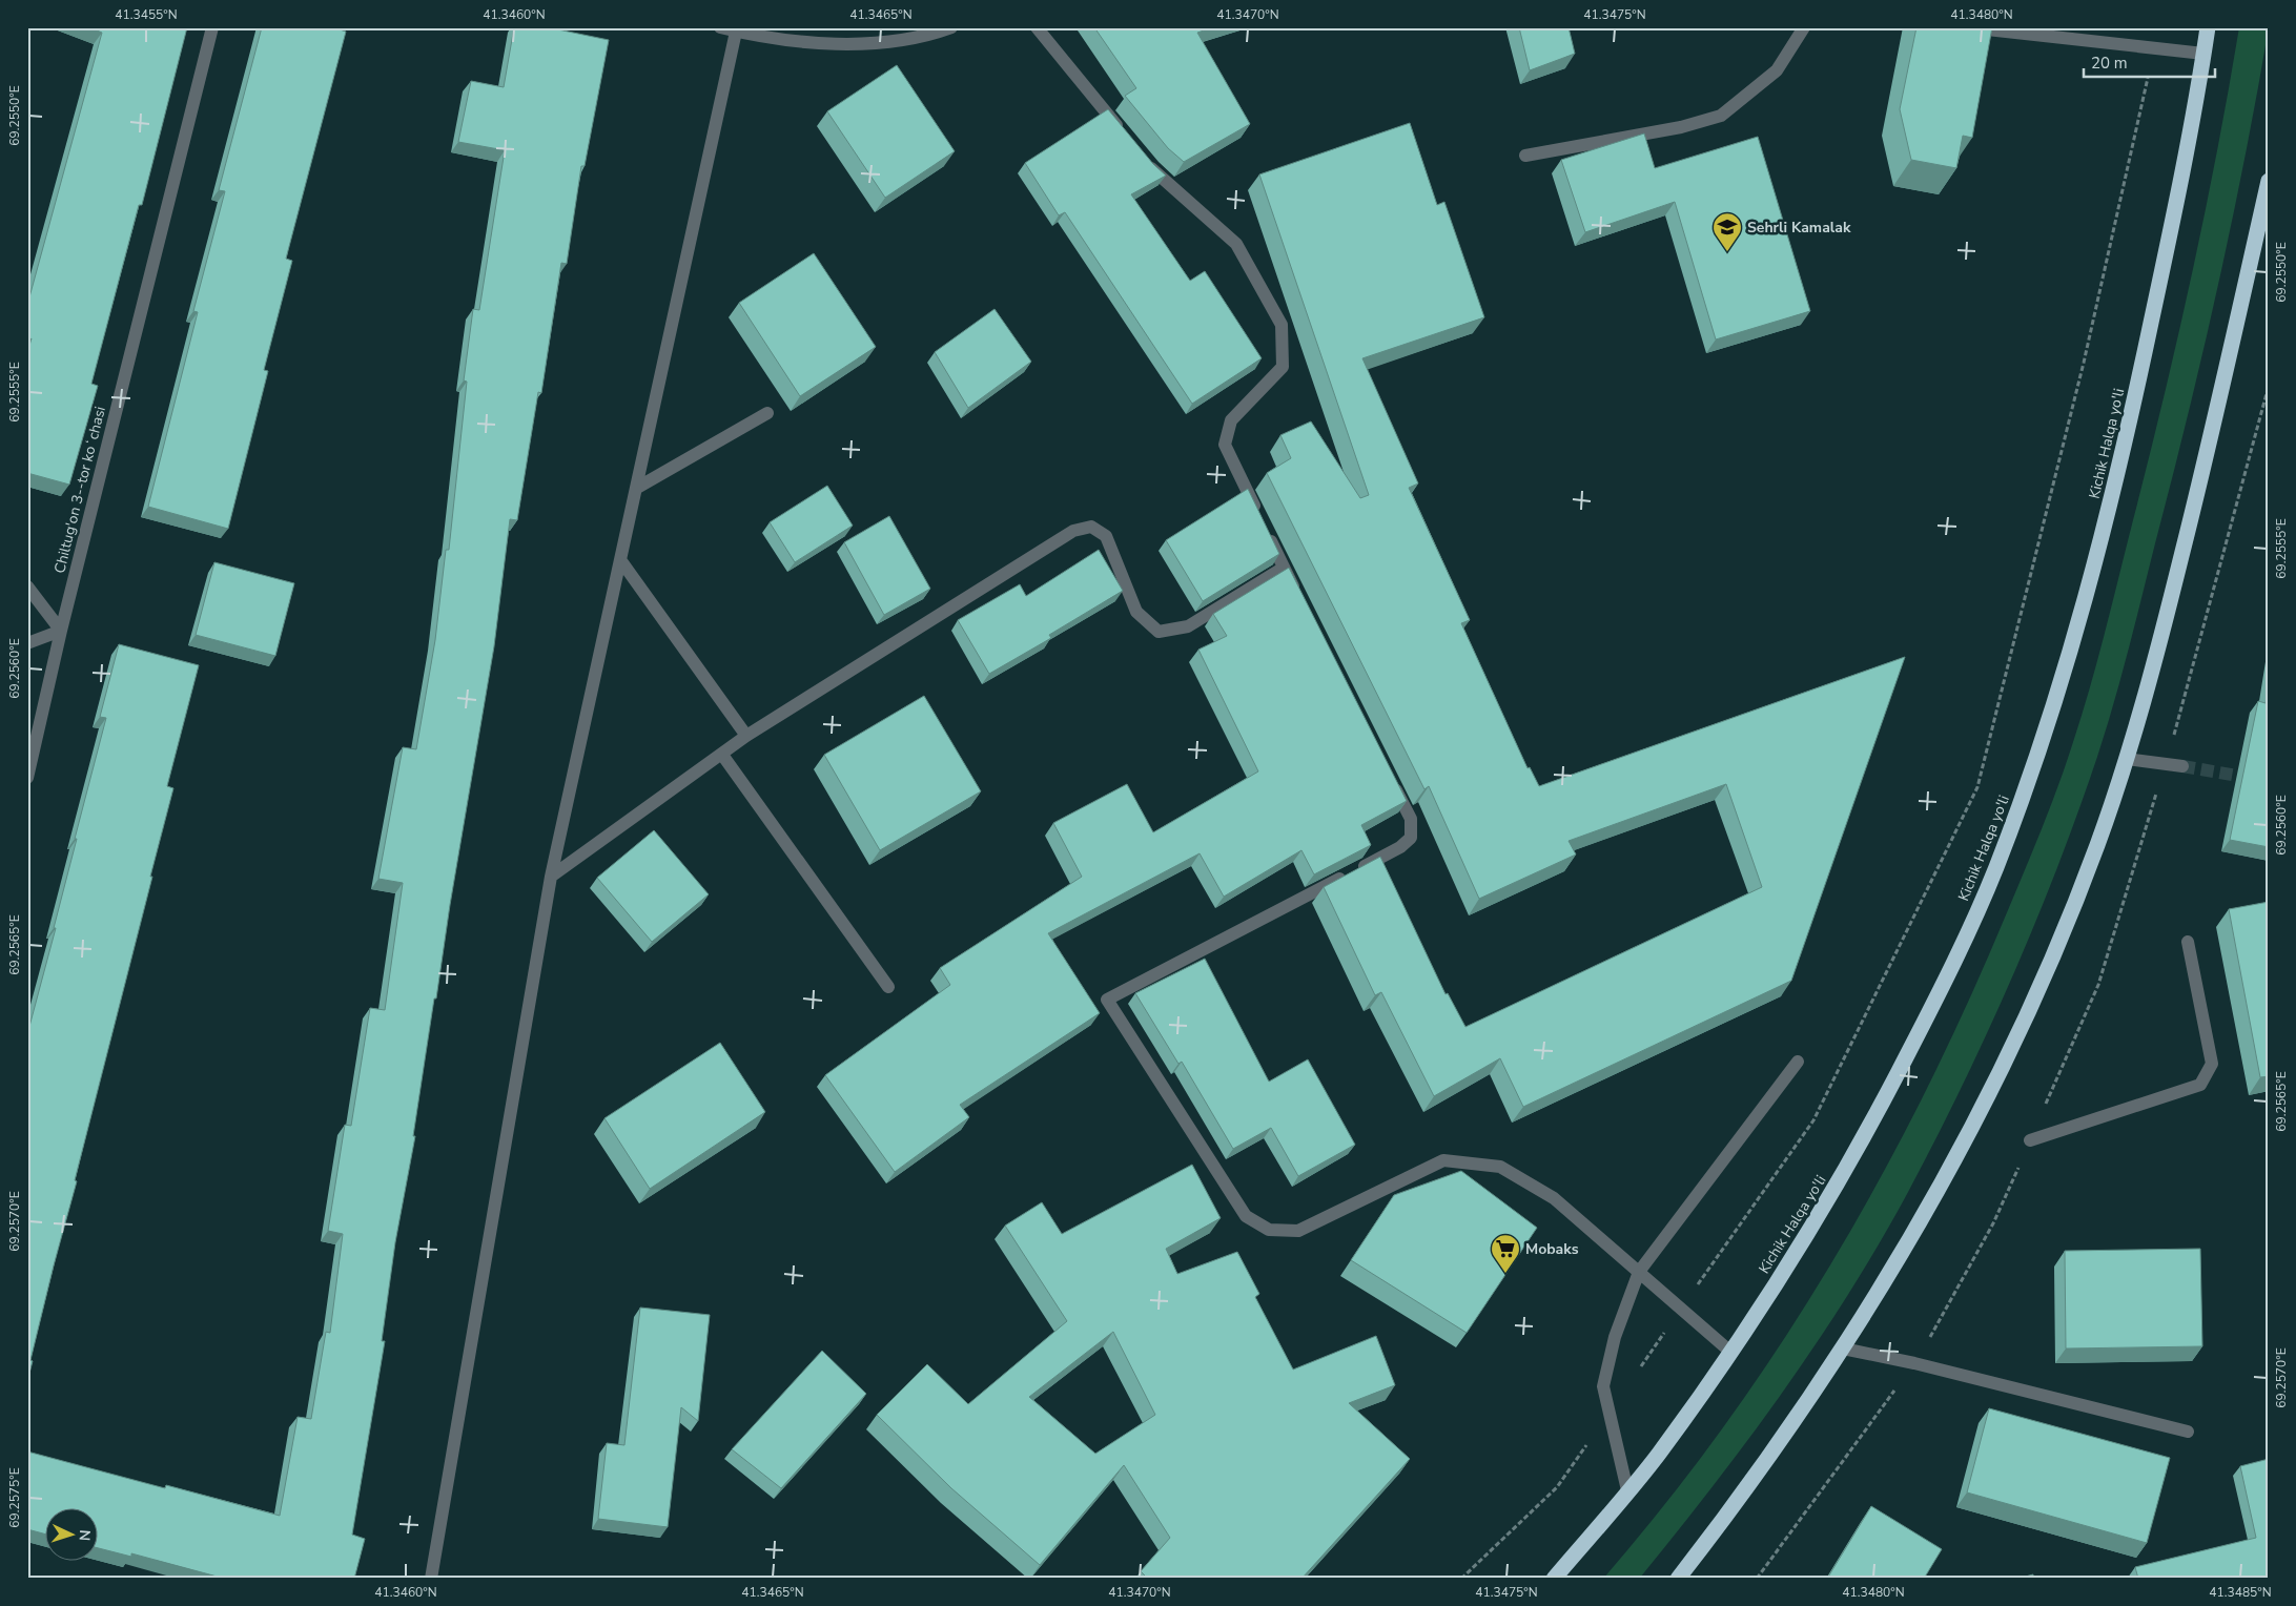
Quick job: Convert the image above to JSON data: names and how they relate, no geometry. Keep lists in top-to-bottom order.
{
  "streets": {
    "highway": ["Kichik Halqa yo'li"],
    "street": ["Chiltug'on 3--tor koʻchasi"]
  },
  "places": {
    "school or university": ["Sehrli Kamalak"],
    "supermarket": ["Mobaks"]
  },
  "scale_bar": "20 m",
  "north": "right",
  "coordinates": [
    "41.3455°N",
    "41.3460°N",
    "41.3465°N",
    "41.3470°N",
    "41.3475°N",
    "41.3480°N",
    "69.2550°E",
    "69.2555°E",
    "69.2560°E",
    "69.2565°E",
    "69.2570°E",
    "69.2575°E",
    "41.3485°N"
  ]
}
